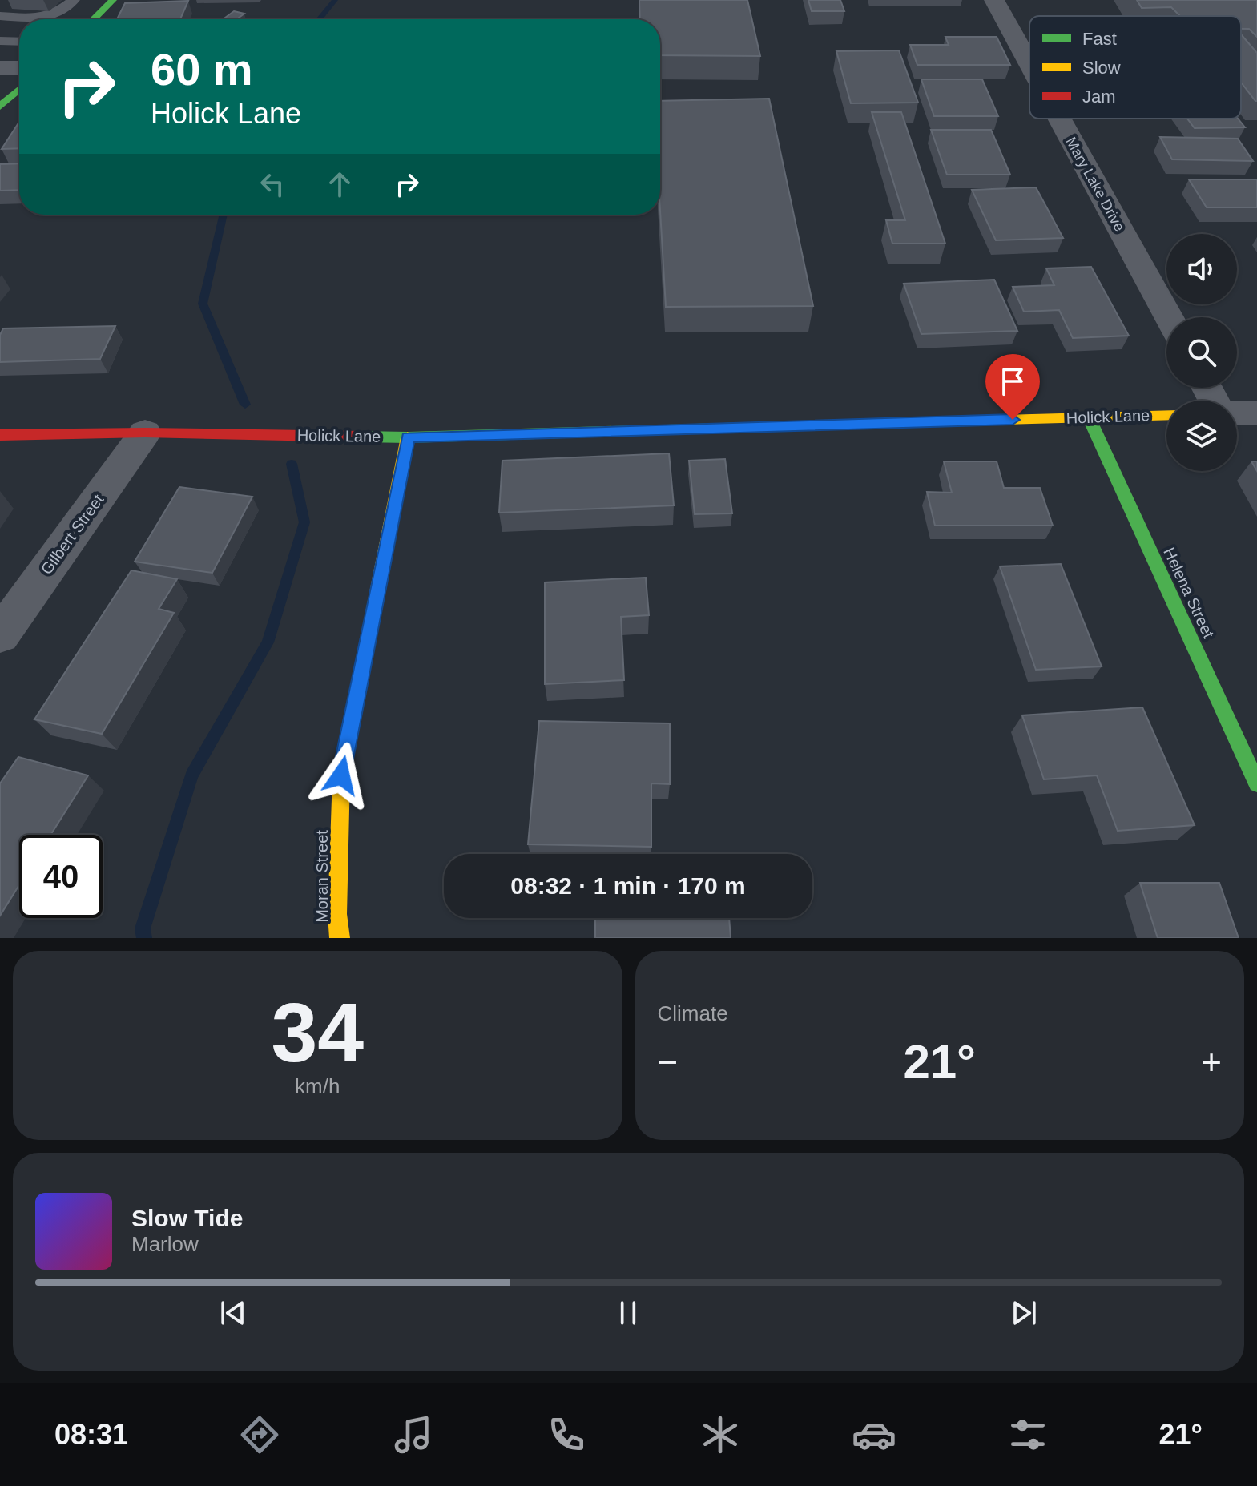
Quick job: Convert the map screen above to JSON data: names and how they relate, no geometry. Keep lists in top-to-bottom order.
{
  "streets": {
    "street": [
      "Mary Lake Drive",
      "Holick Lane",
      "Gilbert Street",
      "Helena Street",
      "Moran Street"
    ]
  },
  "crossings": [
    ["Holick Lane", "Gilbert Street"],
    ["Holick Lane", "Helena Street"],
    ["Holick Lane", "Moran Street"]
  ],
  "legend": ["Fast", "Slow", "Jam"],
  "page": {
    "turn": ["60 m", "Holick Lane"],
    "limit": "40",
    "trip": "08:32 · 1 min · 170 m",
    "tile": [
      ["34", "km/h"],
      "Climate"
    ],
    "heat": ["−", "21°", "+"],
    "song": ["Slow Tide", "Marlow"],
    "tabs": ["08:31", "21°"]
  }
}
